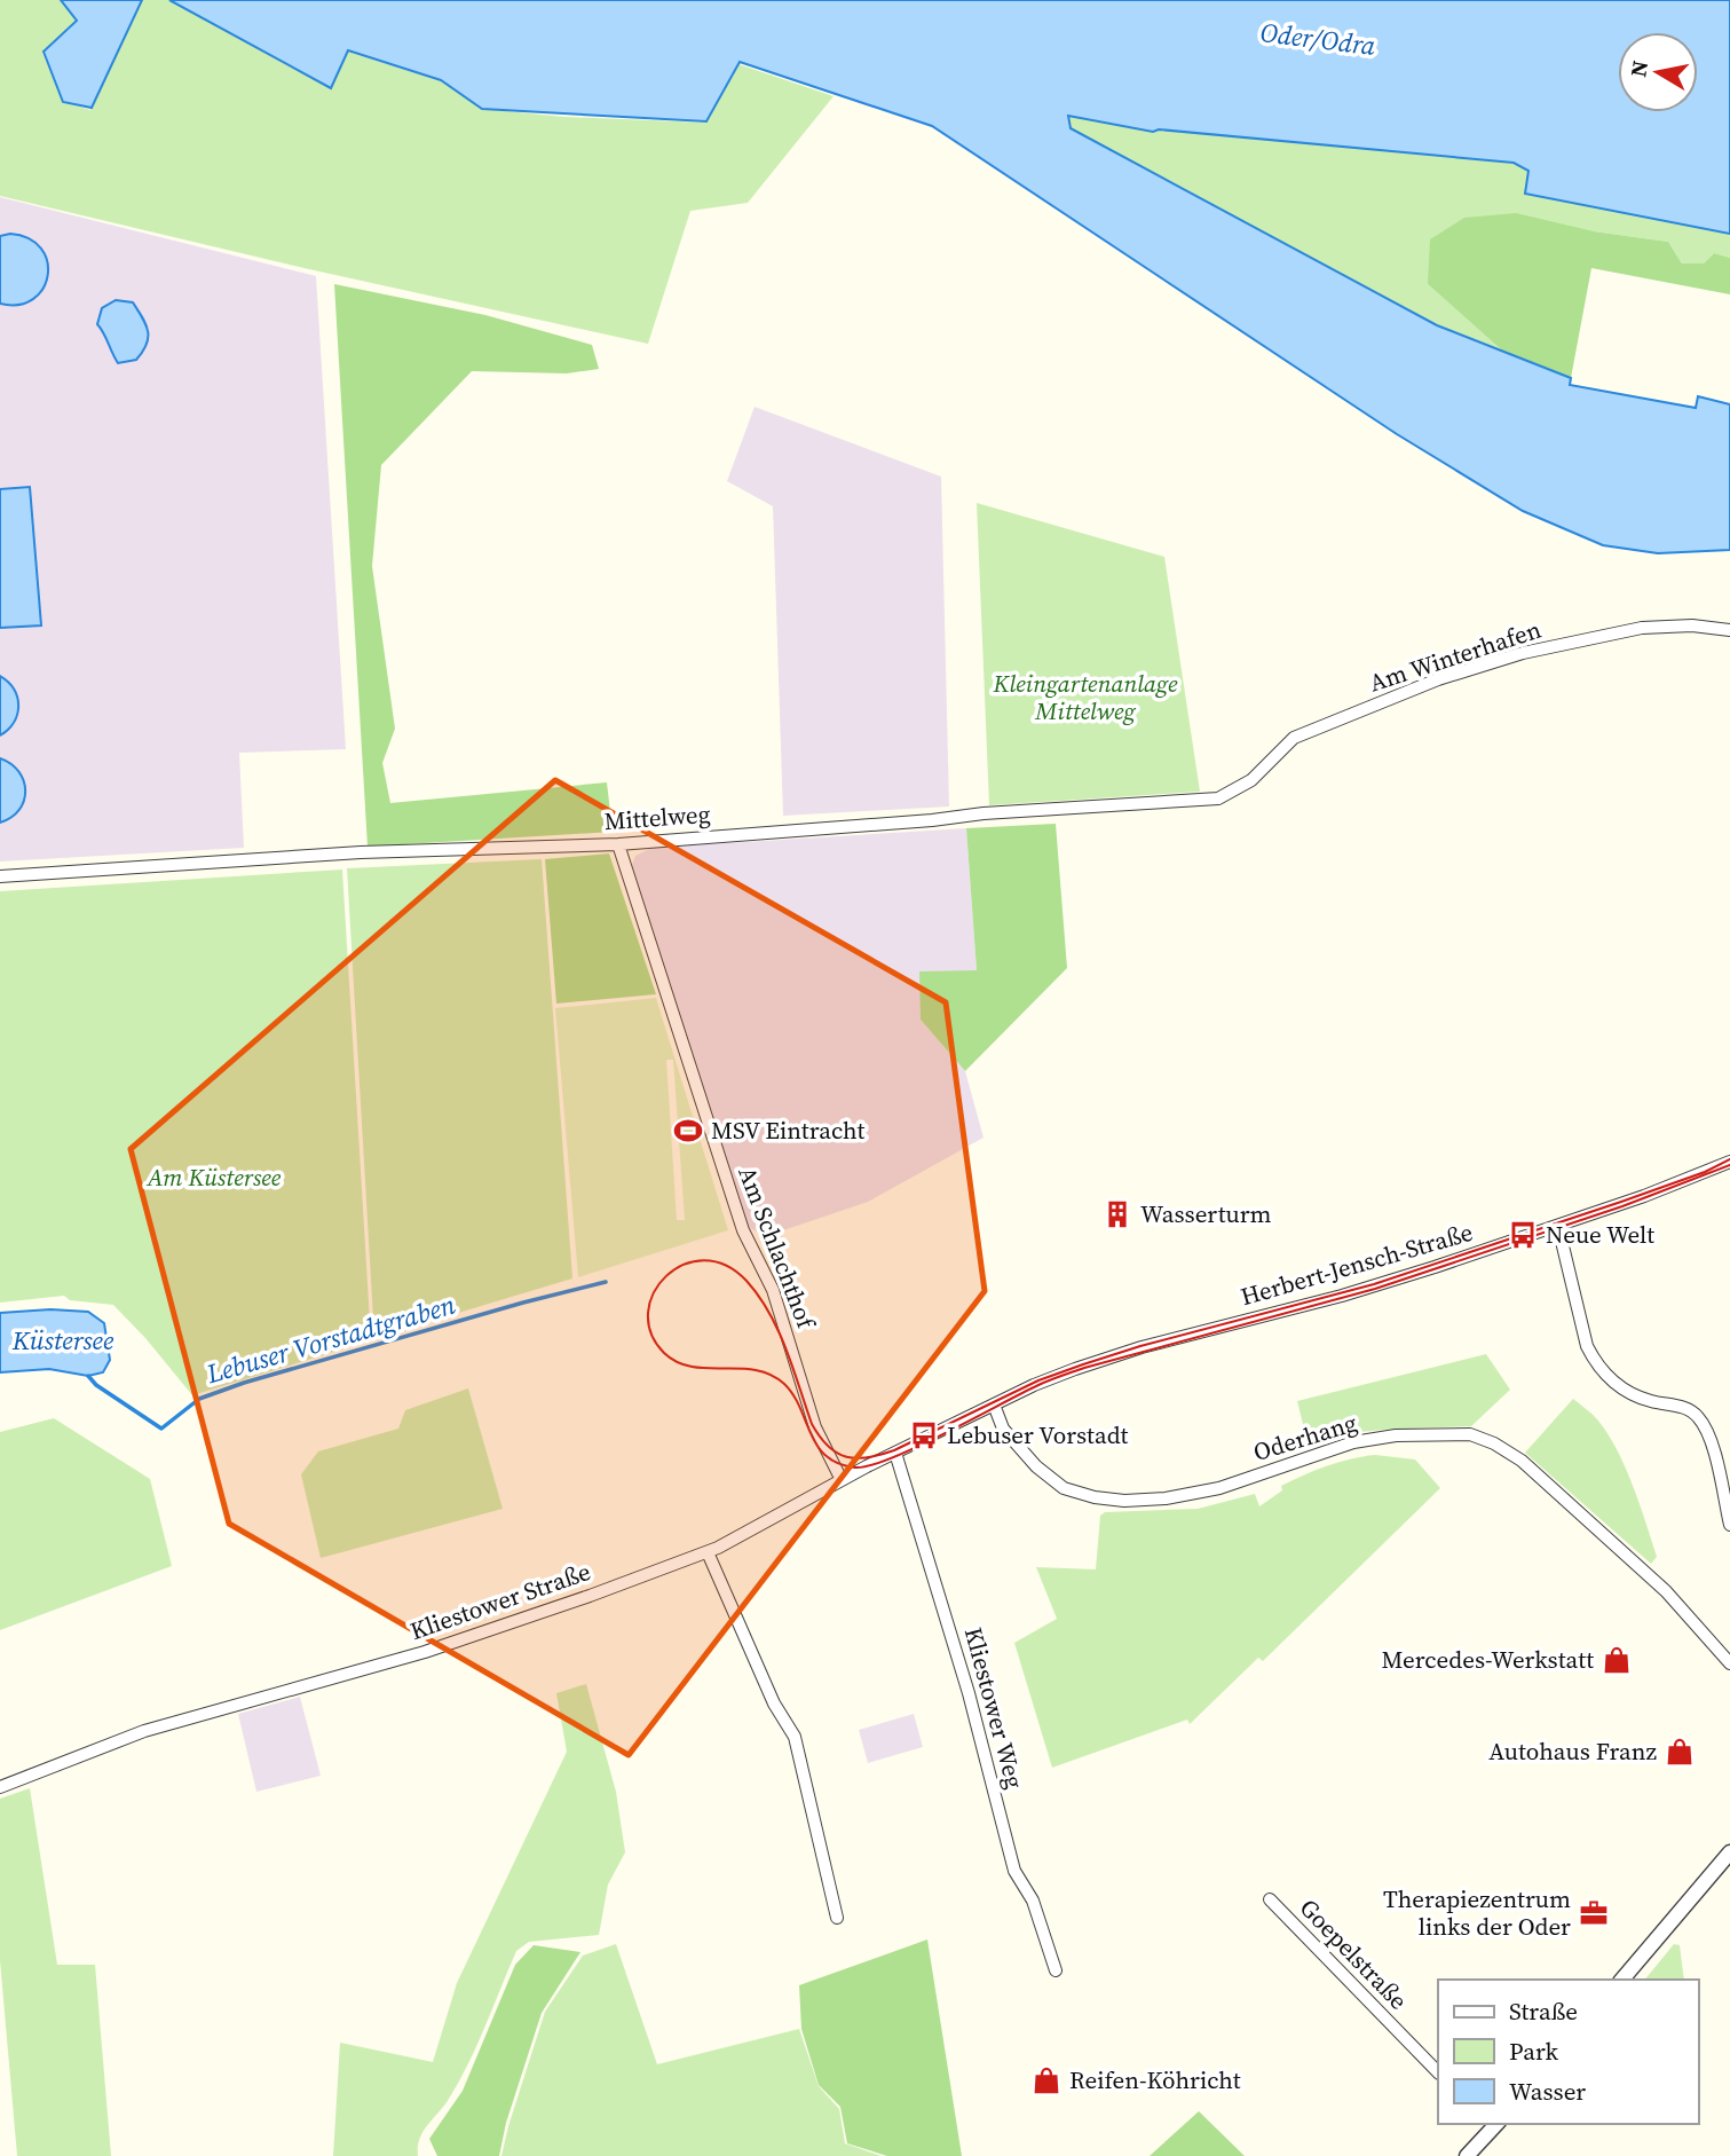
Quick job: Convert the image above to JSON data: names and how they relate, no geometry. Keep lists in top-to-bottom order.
{
  "streets": {
    "street": [
      "Am Winterhafen",
      "Mittelweg",
      "Am Schlachthof",
      "Herbert-Jensch-Straße",
      "Oderhang",
      "Kliestower Straße",
      "Kliestower Weg",
      "Goepelstraße"
    ]
  },
  "crossings": [
    ["Am Winterhafen", "Mittelweg"],
    ["Mittelweg", "Am Schlachthof"],
    ["Am Schlachthof", "Kliestower Straße"],
    ["Herbert-Jensch-Straße", "Oderhang"],
    ["Herbert-Jensch-Straße", "Kliestower Straße"],
    ["Oderhang", "Kliestower Straße"],
    ["Kliestower Straße", "Kliestower Weg"]
  ],
  "water": ["Oder/Odra", "Lebuser Vorstadtgraben", "Küstersee"],
  "parks": ["Kleingartenanlage Mittelweg", "Am Küstersee"],
  "places": {
    "sports": ["MSV Eintracht"],
    "building": ["Wasserturm"],
    "bus stop": ["Neue Welt", "Lebuser Vorstadt"],
    "shop": ["Mercedes-Werkstatt", "Autohaus Franz", "Reifen-Köhricht"],
    "office": ["Therapiezentrum links der Oder"]
  },
  "legend": ["Straße", "Park", "Wasser"],
  "north": "left"
}
